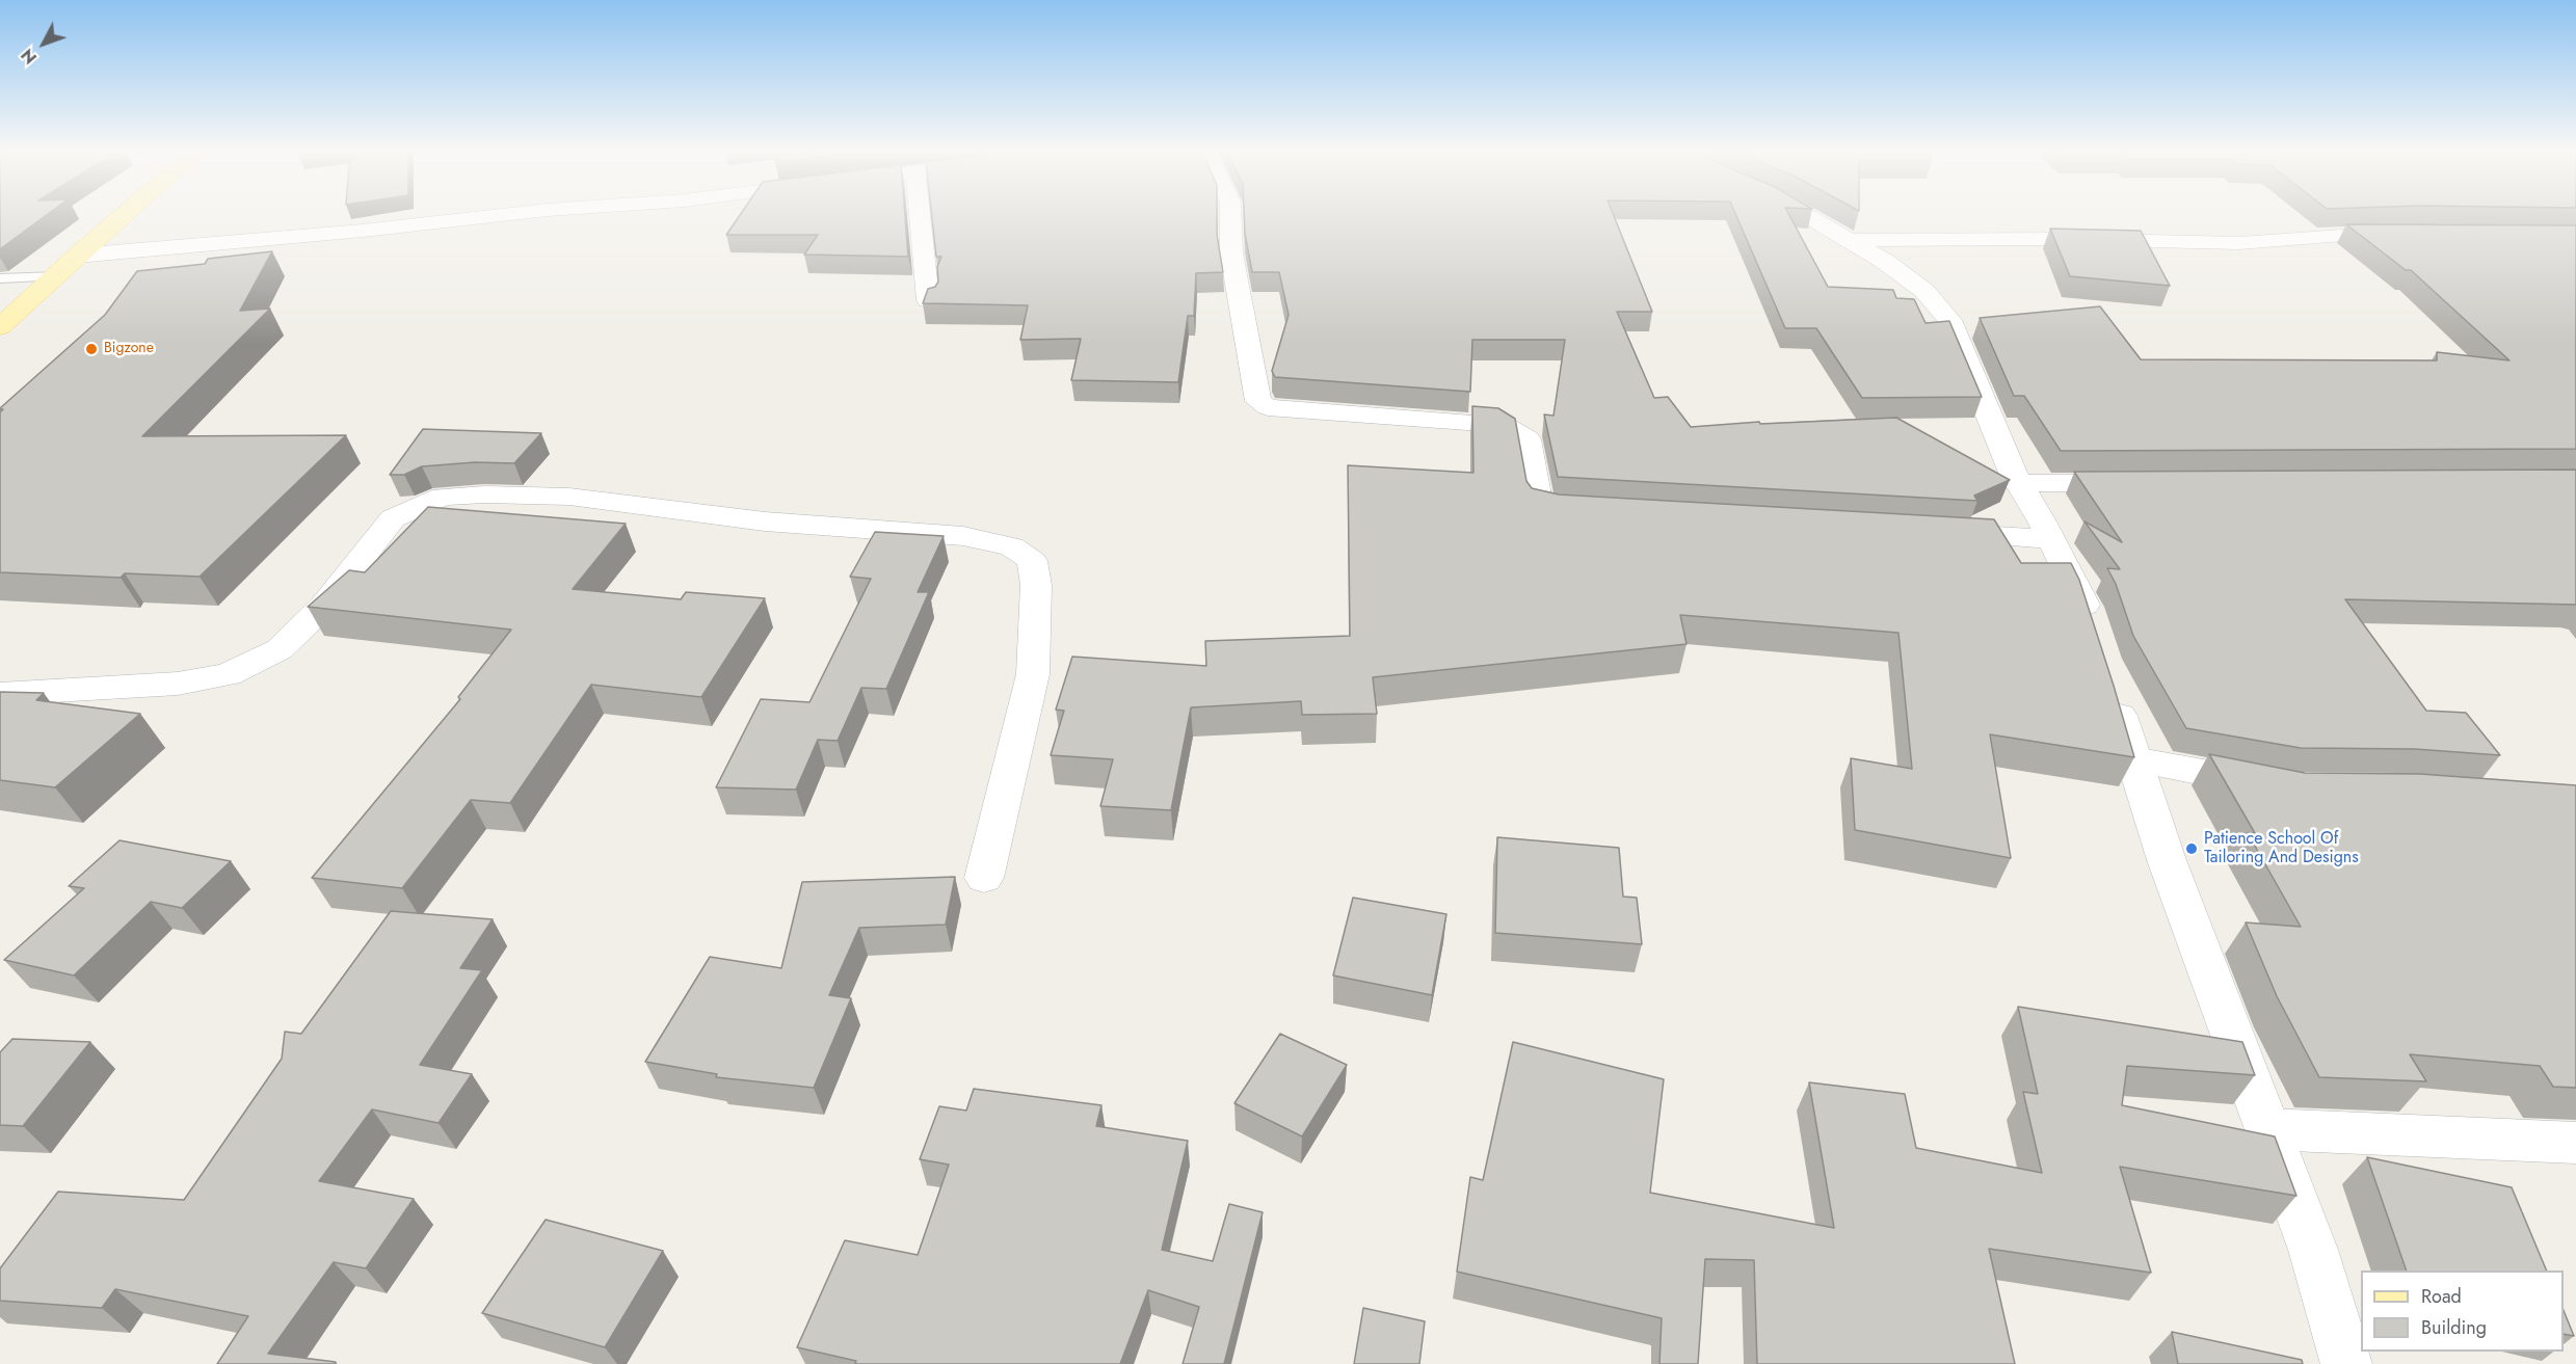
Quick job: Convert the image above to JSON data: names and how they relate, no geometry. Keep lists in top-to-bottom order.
{
  "places": ["Bigzone", "Patience School Of Tailoring And Designs"],
  "legend": ["Road", "Building"],
  "north": "bottom left"
}
